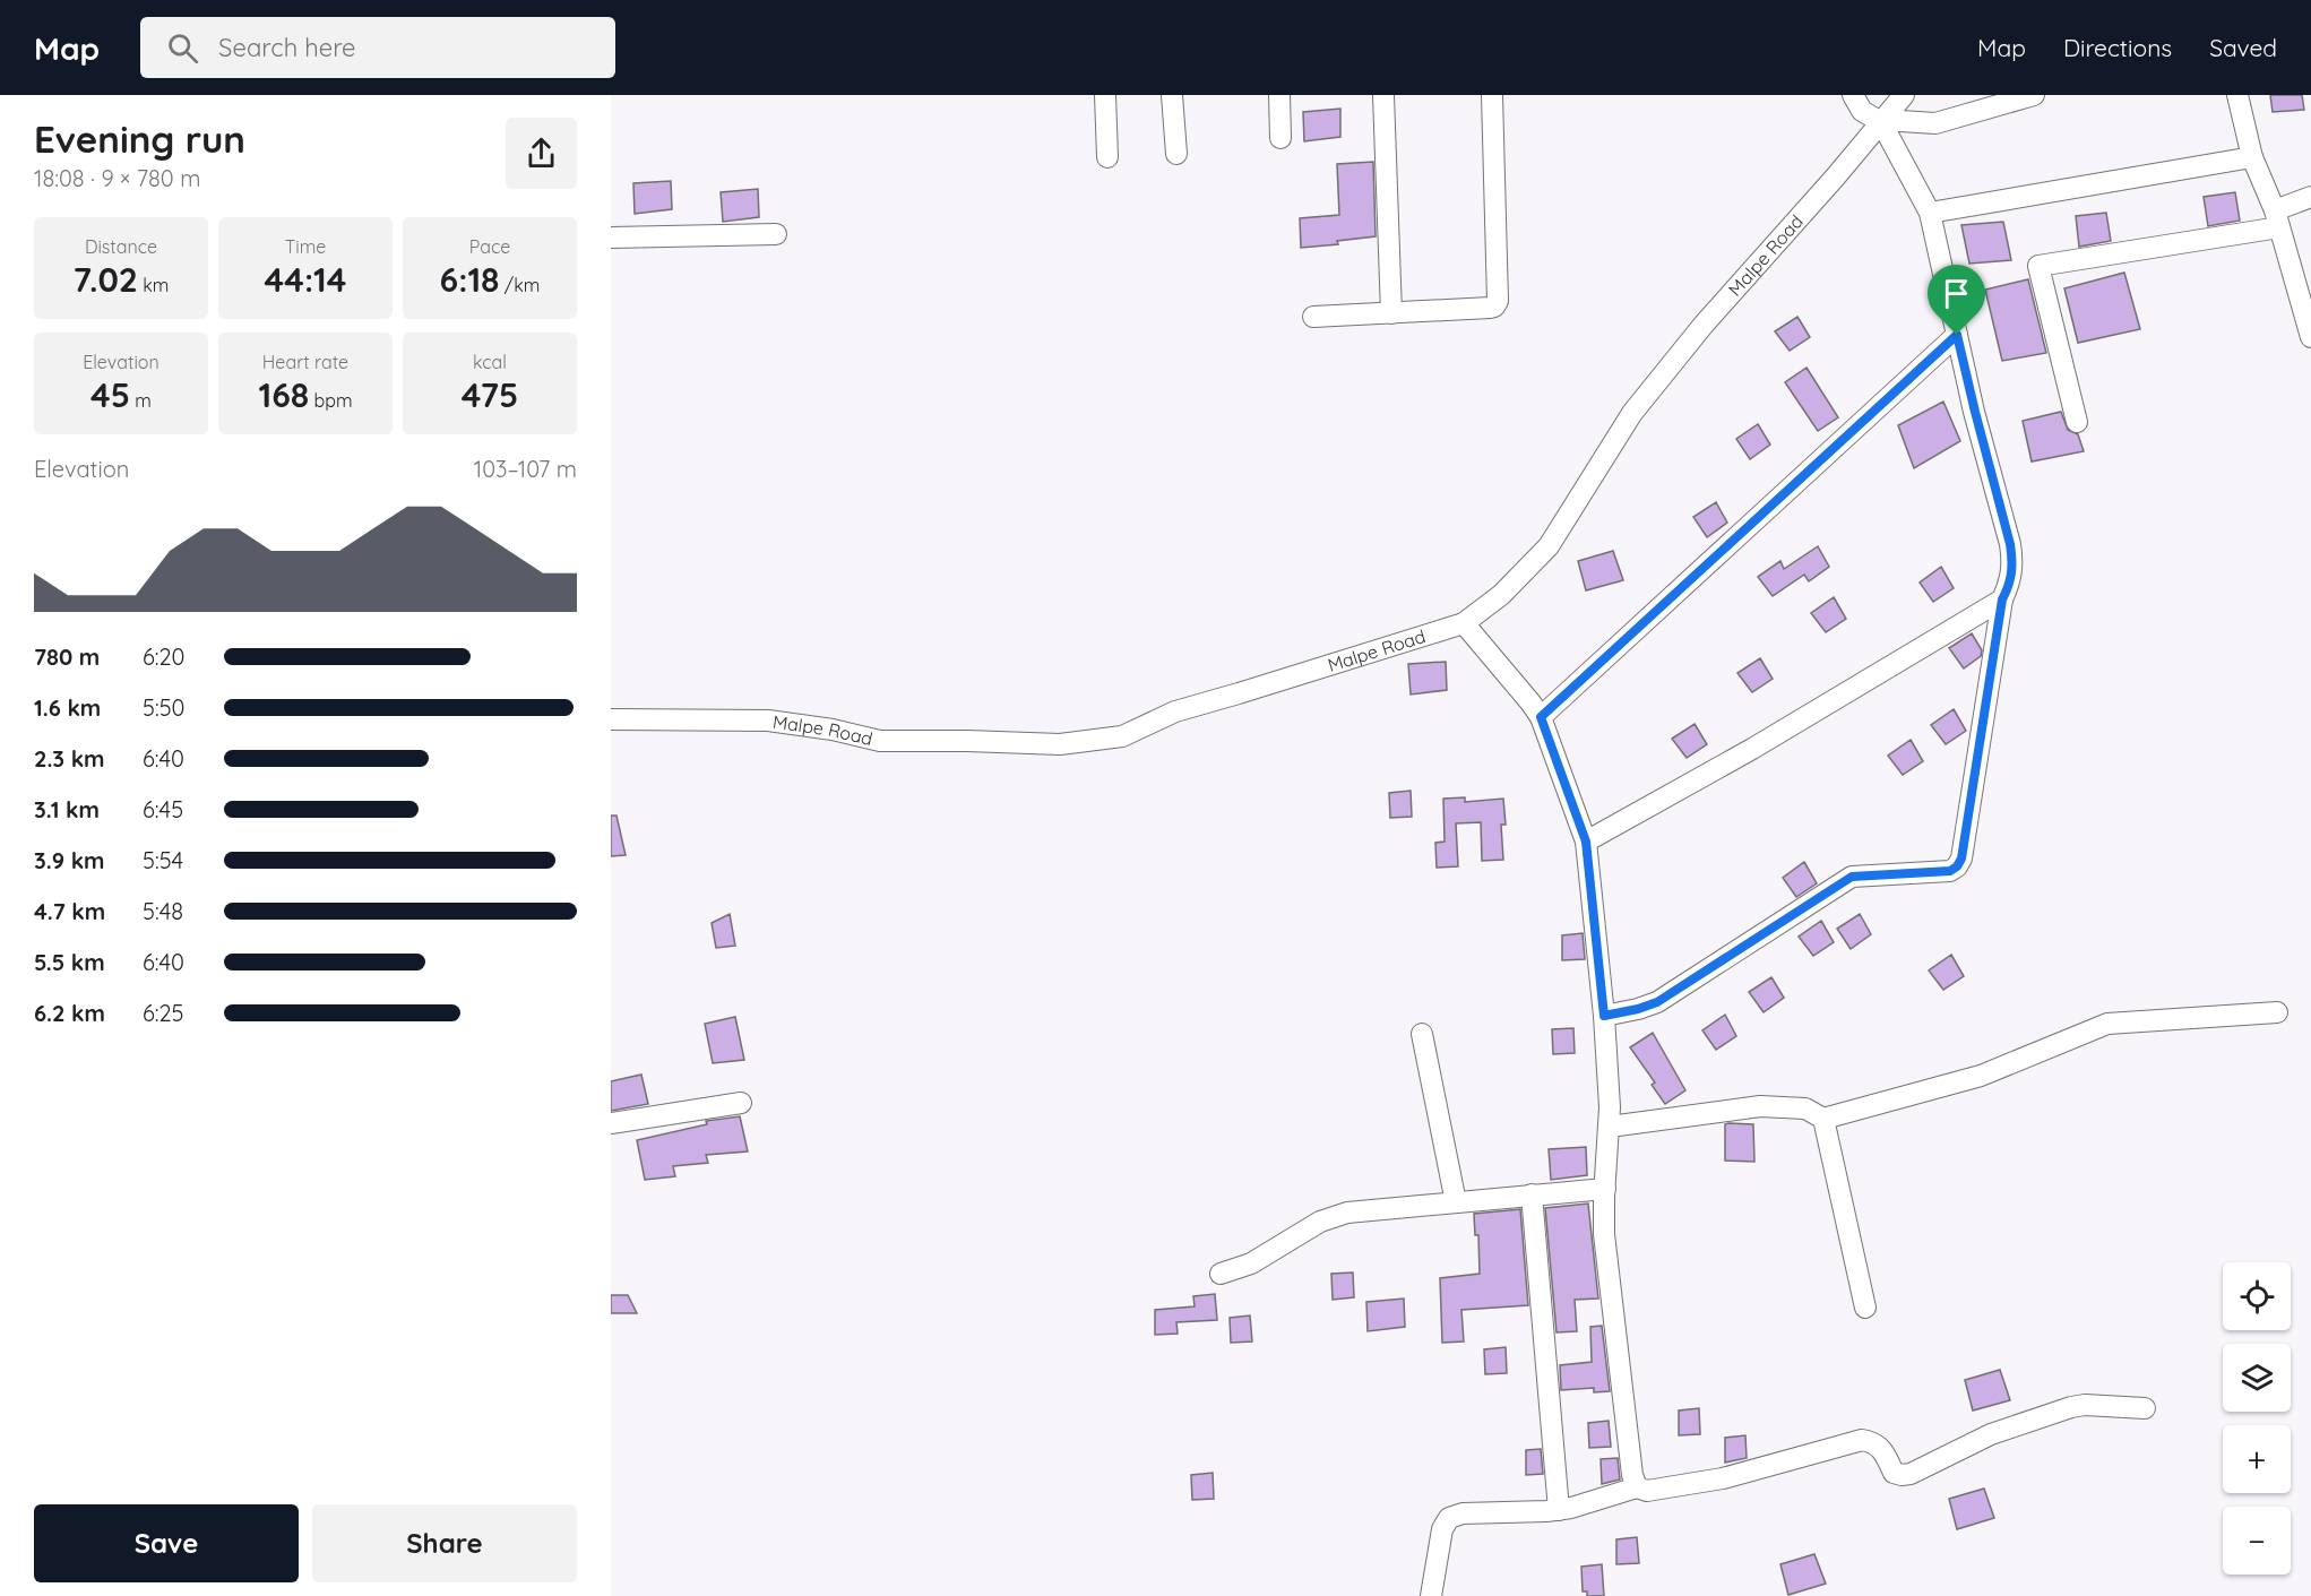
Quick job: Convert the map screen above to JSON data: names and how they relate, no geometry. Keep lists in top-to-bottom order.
{
  "streets": {
    "street": ["Malpe Road"]
  },
  "page": {
    "header": "Map",
    "search": "Search here",
    "nav": ["Map", "Directions", "Saved"],
    "heading": ["Evening run", "18:08 · 9 × 780 m"],
    "stats": [
      ["Distance", "7.02 km"],
      ["Time", "44:14"],
      ["Pace", "6:18 /km"],
      ["Elevation", "45 m"],
      ["Heart rate", "168 bpm"],
      ["kcal", "475"]
    ],
    "chart": ["Elevation", "103–107 m"],
    "list": [
      {
        "name": "780 m",
        "note": "6:20"
      },
      {
        "name": "1.6 km",
        "note": "5:50"
      },
      {
        "name": "2.3 km",
        "note": "6:40"
      },
      {
        "name": "3.1 km",
        "note": "6:45"
      },
      {
        "name": "3.9 km",
        "note": "5:54"
      },
      {
        "name": "4.7 km",
        "note": "5:48"
      },
      {
        "name": "5.5 km",
        "note": "6:40"
      },
      {
        "name": "6.2 km",
        "note": "6:25"
      }
    ],
    "map_buttons": ["+", "−"],
    "buttons": ["Save", "Share"]
  }
}
